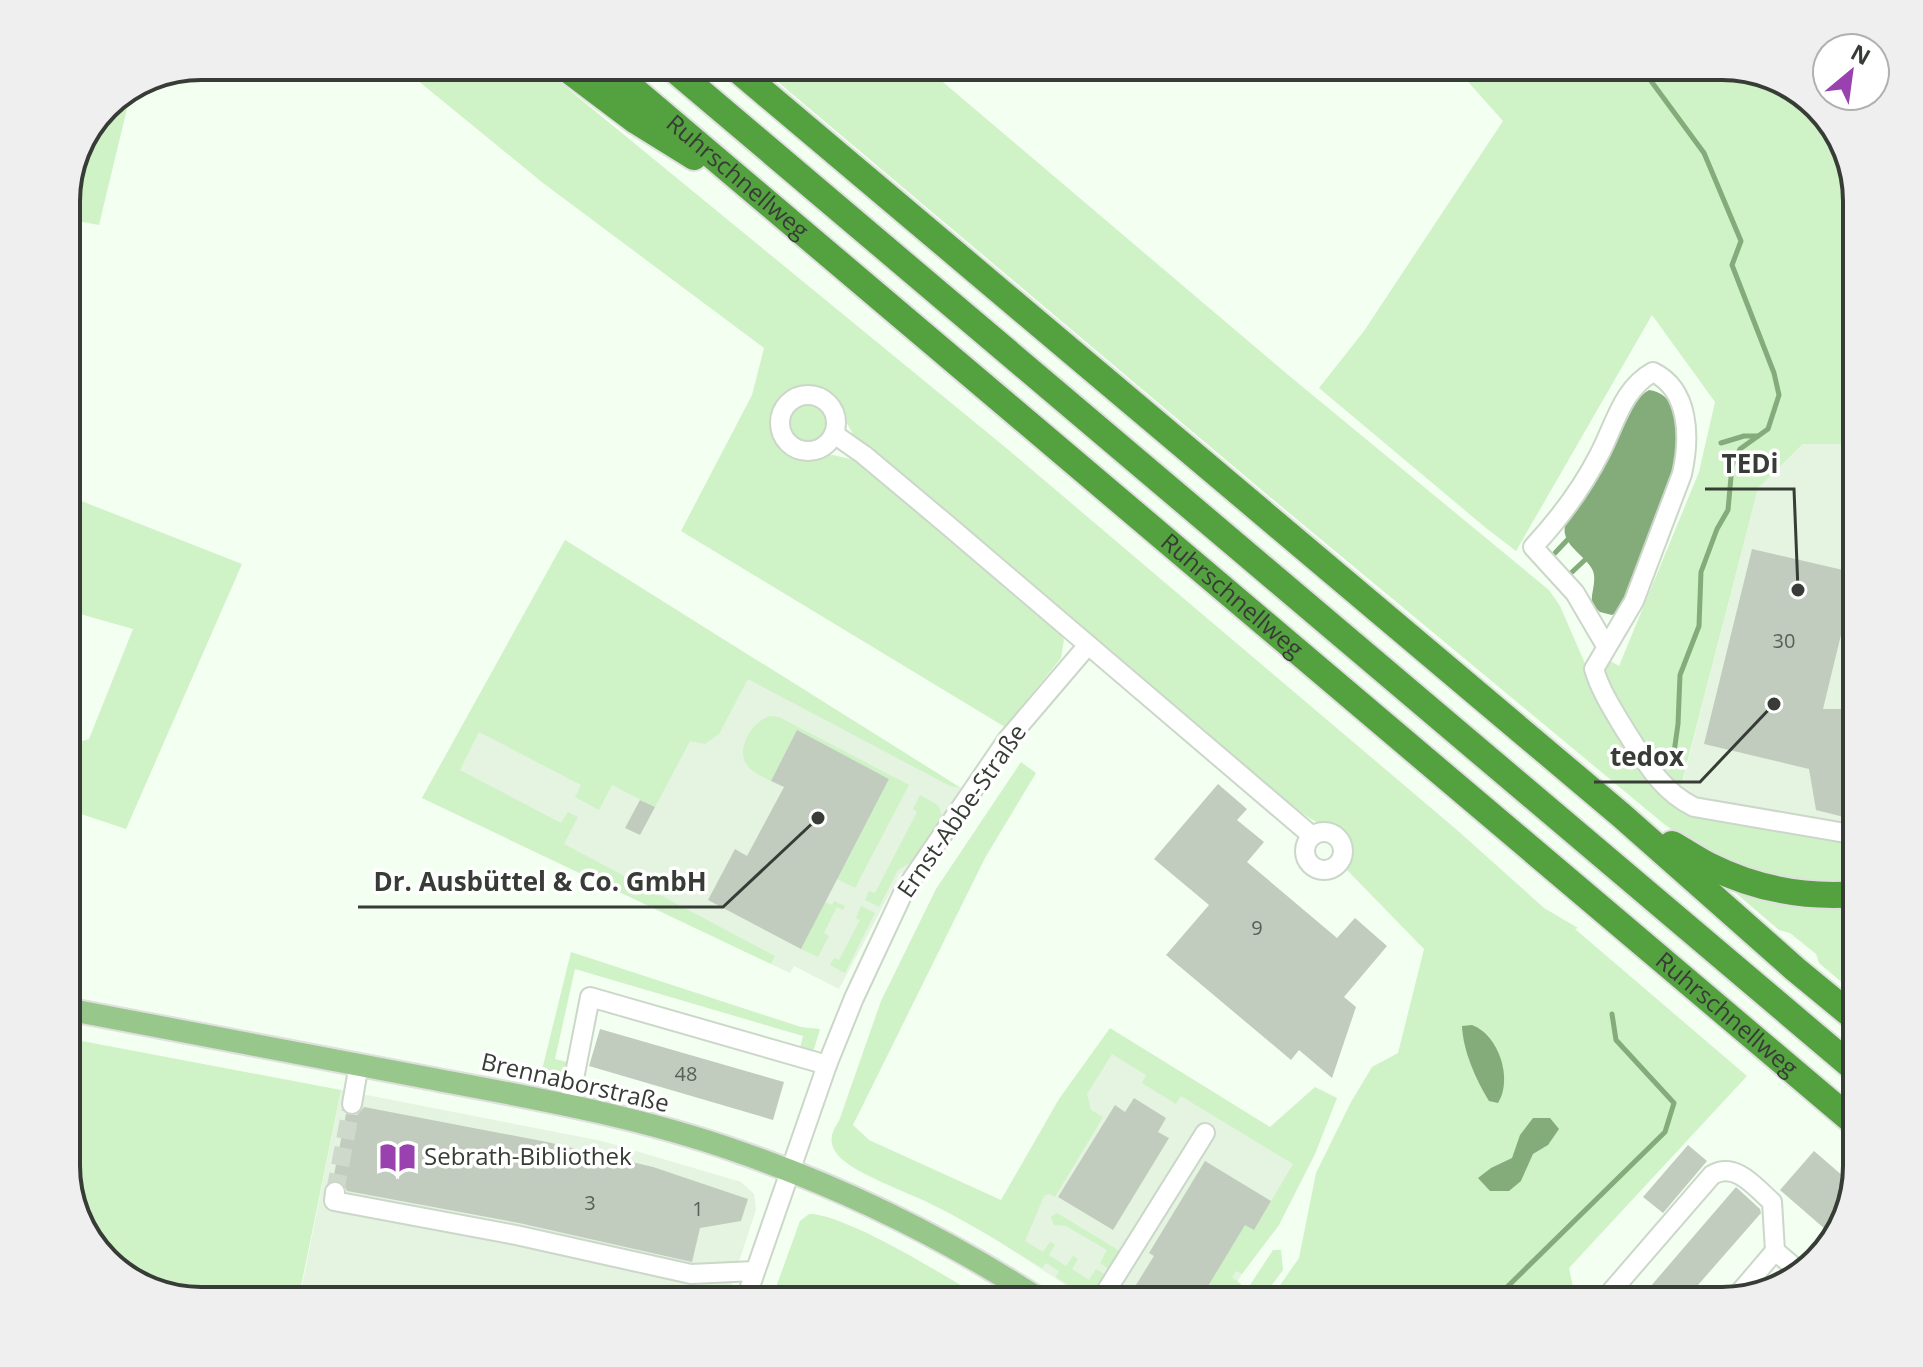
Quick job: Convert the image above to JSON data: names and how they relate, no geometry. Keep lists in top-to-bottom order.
{
  "streets": {
    "highway": ["Ruhrschnellweg"],
    "main road": ["Brennaborstraße"],
    "street": ["Ernst-Abbe-Straße"]
  },
  "crossings": [
    ["Ernst-Abbe-Straße", "Brennaborstraße"]
  ],
  "places": {
    "other": ["TEDi", "tedox", "Dr. Ausbüttel & Co. GmbH"],
    "library": ["Sebrath-Bibliothek"]
  },
  "house_numbers": [
    "30",
    "9",
    "48",
    "3",
    "1"
  ],
  "north": "top right"
}
